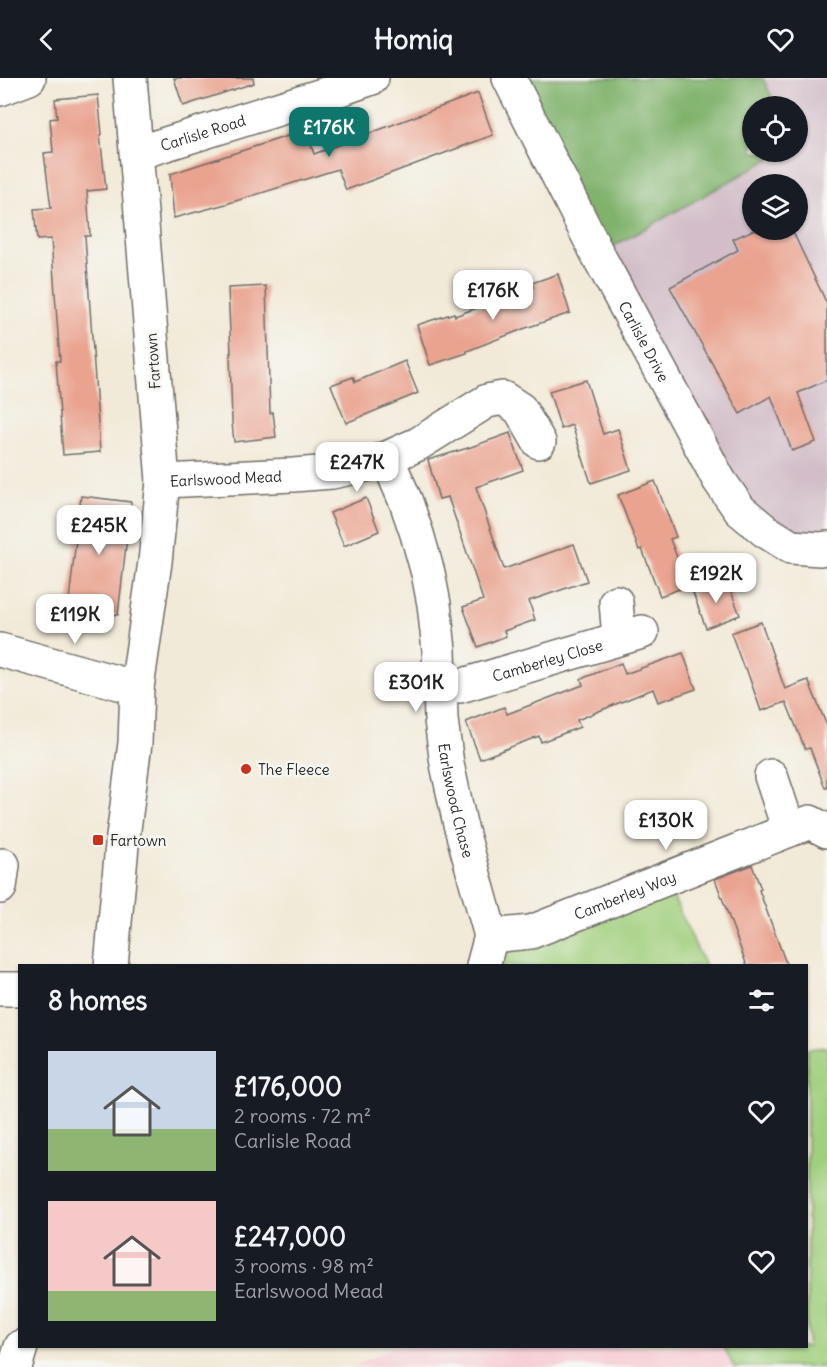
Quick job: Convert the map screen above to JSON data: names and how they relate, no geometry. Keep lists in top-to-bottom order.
{
  "streets": {
    "street": [
      "Carlisle Road",
      "Carlisle Drive",
      "Fartown",
      "Earlswood Mead",
      "Camberley Close",
      "Earlswood Chase",
      "Camberley Way"
    ]
  },
  "crossings": [
    ["Carlisle Road", "Fartown"],
    ["Fartown", "Earlswood Mead"],
    ["Earlswood Mead", "Earlswood Chase"],
    ["Camberley Close", "Earlswood Chase"],
    ["Earlswood Chase", "Camberley Way"]
  ],
  "places": {
    "other": ["The Fleece"],
    "transit": ["Fartown"]
  },
  "page": {
    "header": "Homiq",
    "price": [
      "£176K",
      "£176K",
      "£247K",
      "£245K",
      "£192K",
      "£119K",
      "£301K",
      "£130K"
    ],
    "heading": "8 homes",
    "list": [
      {
        "name": "£176,000",
        "note": "2 rooms · 72 m² · Carlisle Road"
      },
      {
        "name": "£247,000",
        "note": "3 rooms · 98 m² · Earlswood Mead"
      }
    ]
  }
}
